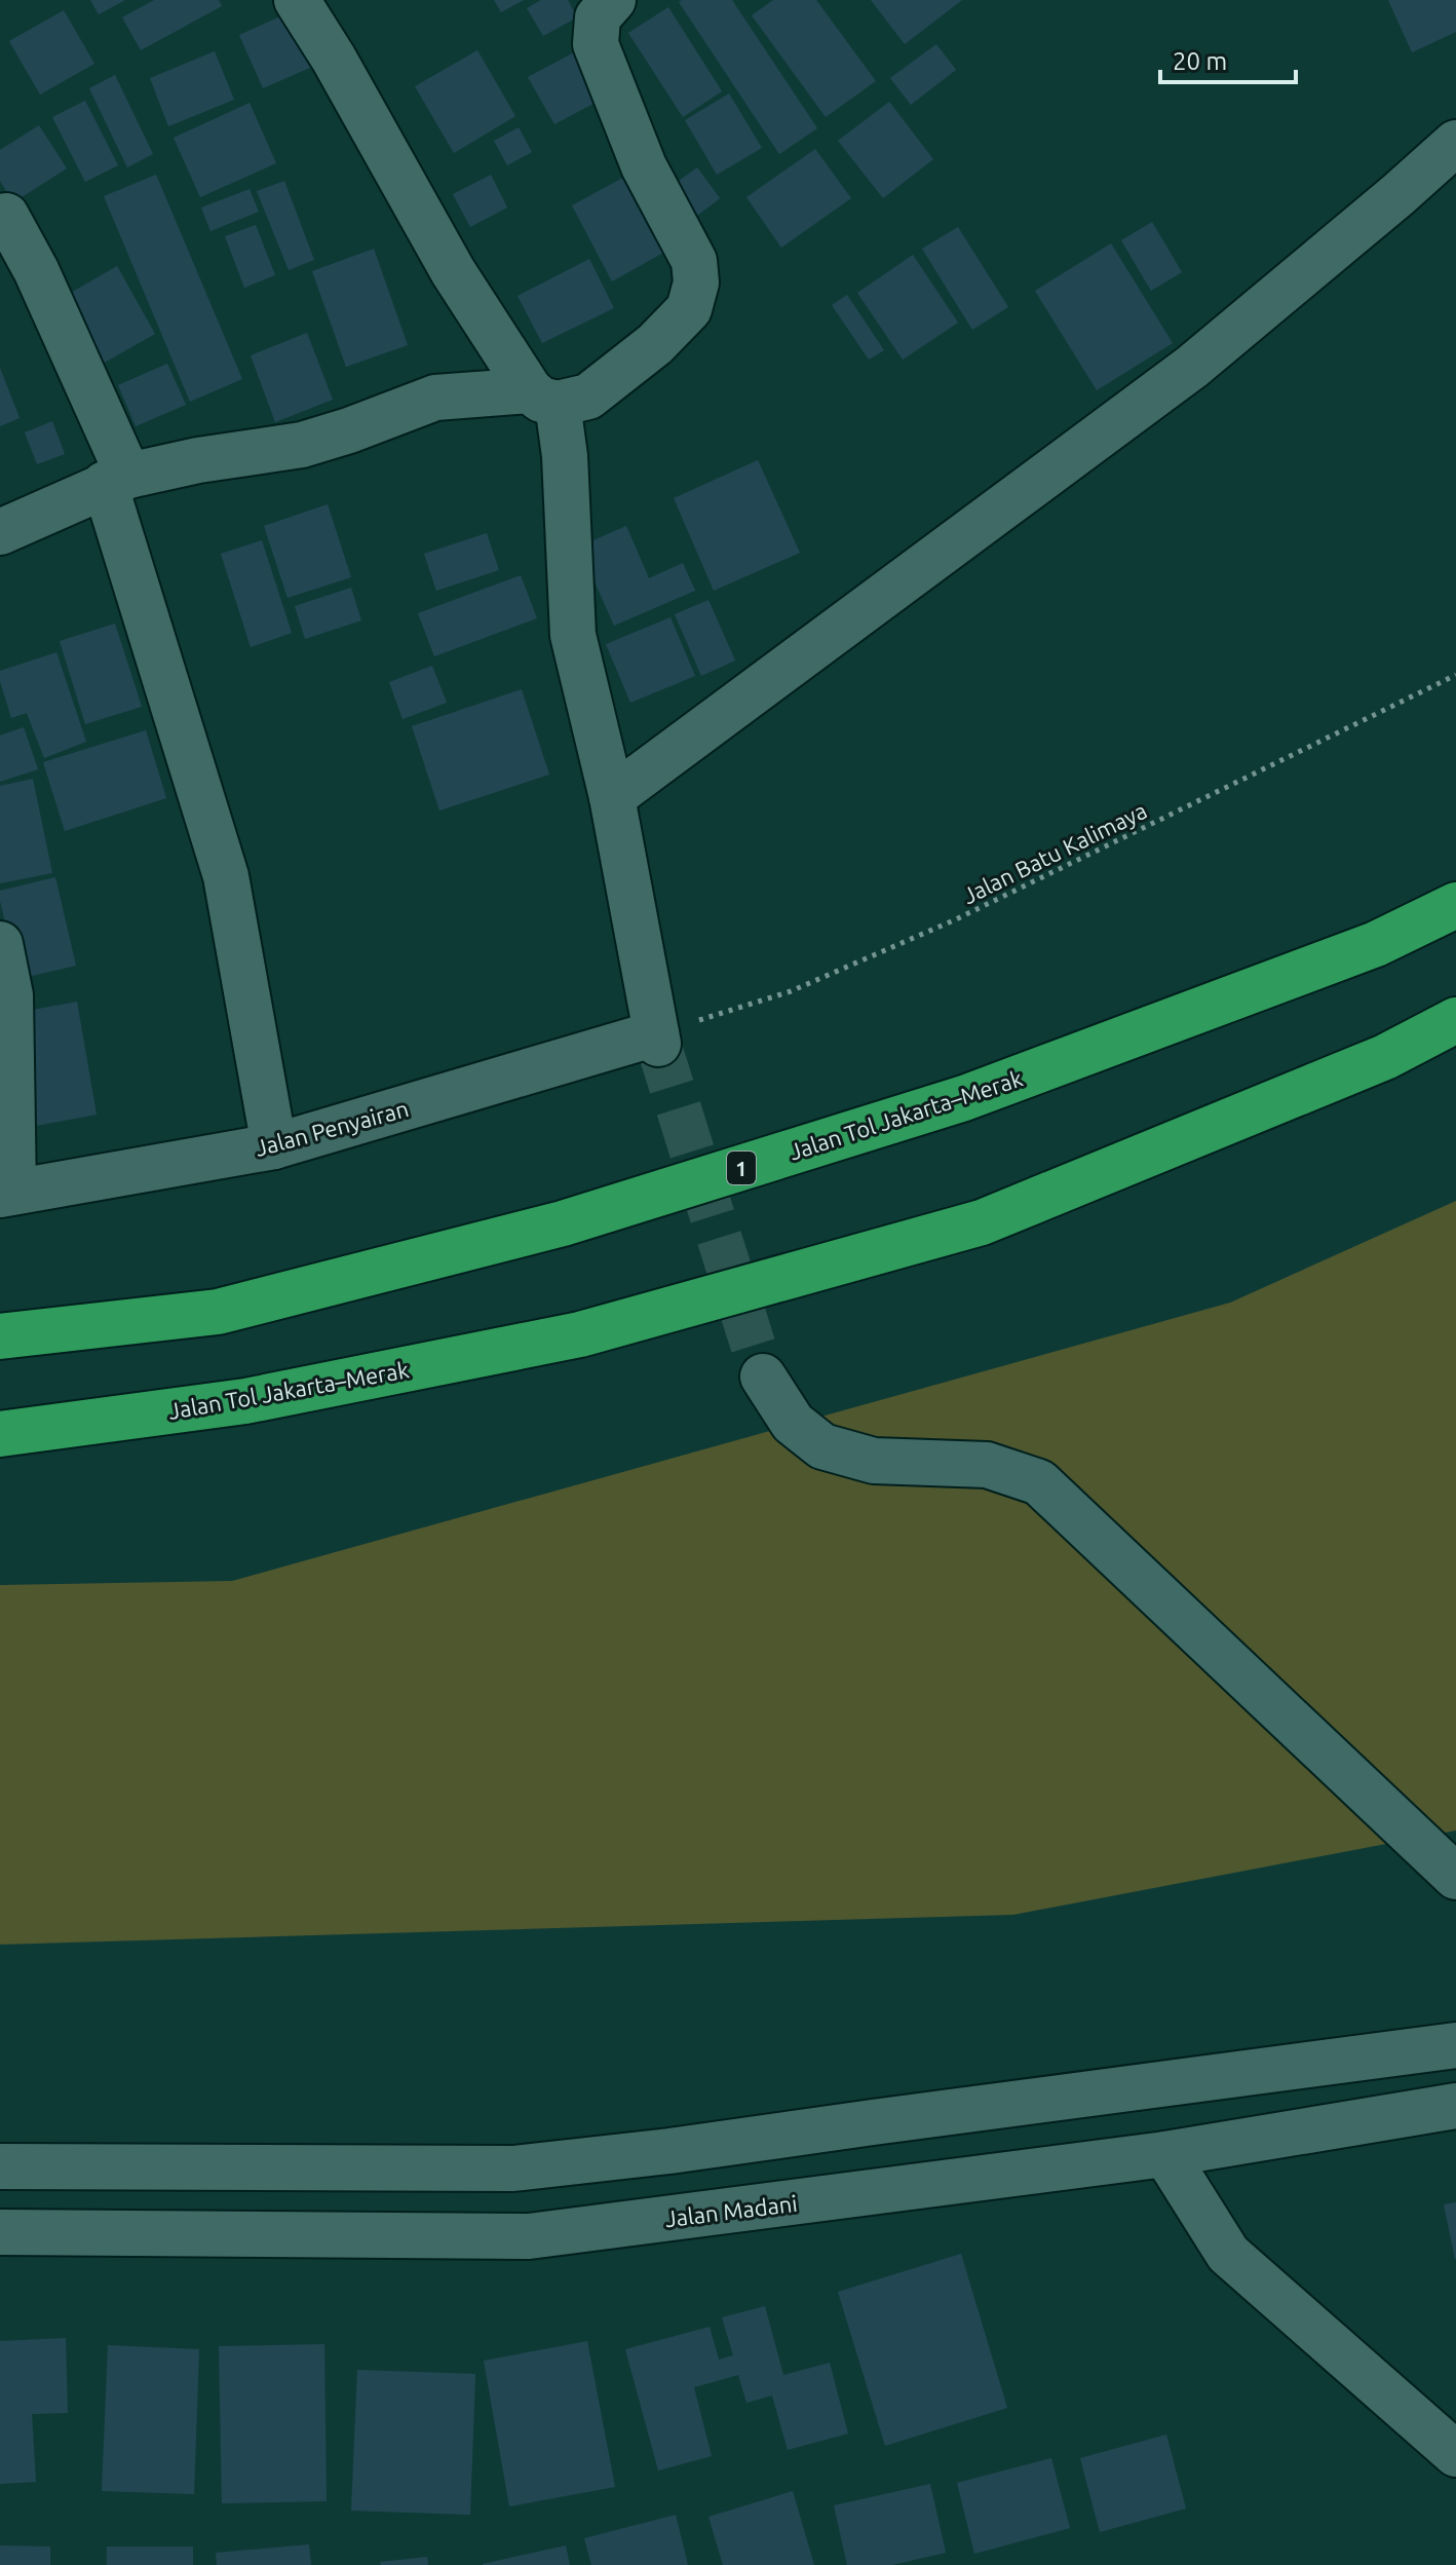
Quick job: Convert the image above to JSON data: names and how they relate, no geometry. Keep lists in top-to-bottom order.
{
  "streets": {
    "highway": ["Jalan Tol Jakarta–Merak", "1"],
    "street": ["Jalan Penyairan", "Jalan Madani"],
    "path": ["Jalan Batu Kalimaya"]
  },
  "crossings": [
    ["Jalan Batu Kalimaya", "Jalan Penyairan"]
  ],
  "scale_bar": "20 m"
}
